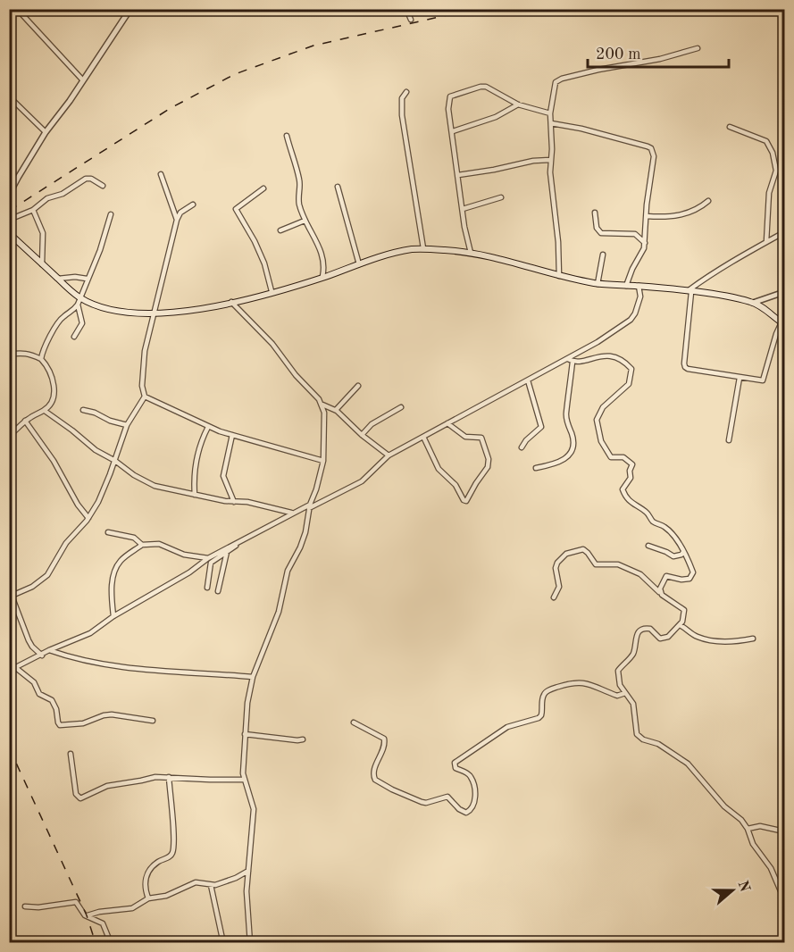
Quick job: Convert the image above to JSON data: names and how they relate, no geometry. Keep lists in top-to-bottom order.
{
  "scale_bar": "200 m",
  "north": "right"
}
